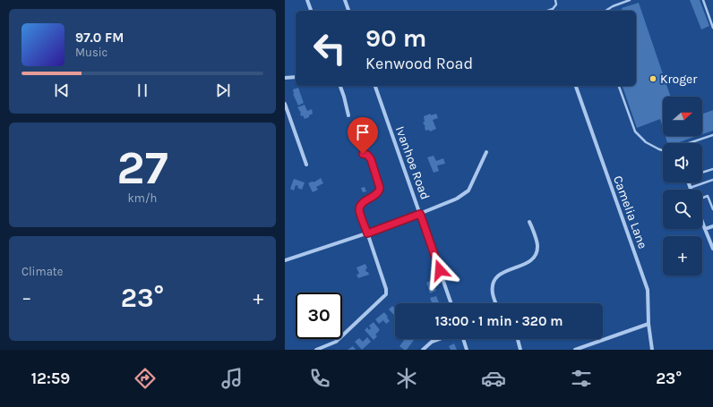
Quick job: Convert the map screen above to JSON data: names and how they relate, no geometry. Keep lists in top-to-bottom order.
{
  "streets": {
    "street": ["Ivanhoe Road", "Camelia Lane"]
  },
  "places": ["Kroger"],
  "north": "right",
  "page": {
    "turn": ["90 m", "Kenwood Road"],
    "song": ["97.0 FM", "Music"],
    "map_buttons": "+",
    "tile": [
      ["27", "km/h"],
      "Climate"
    ],
    "heat": ["−", "23°", "+"],
    "limit": "30",
    "trip": "13:00 · 1 min · 320 m",
    "tabs": ["12:59", "23°"]
  }
}
